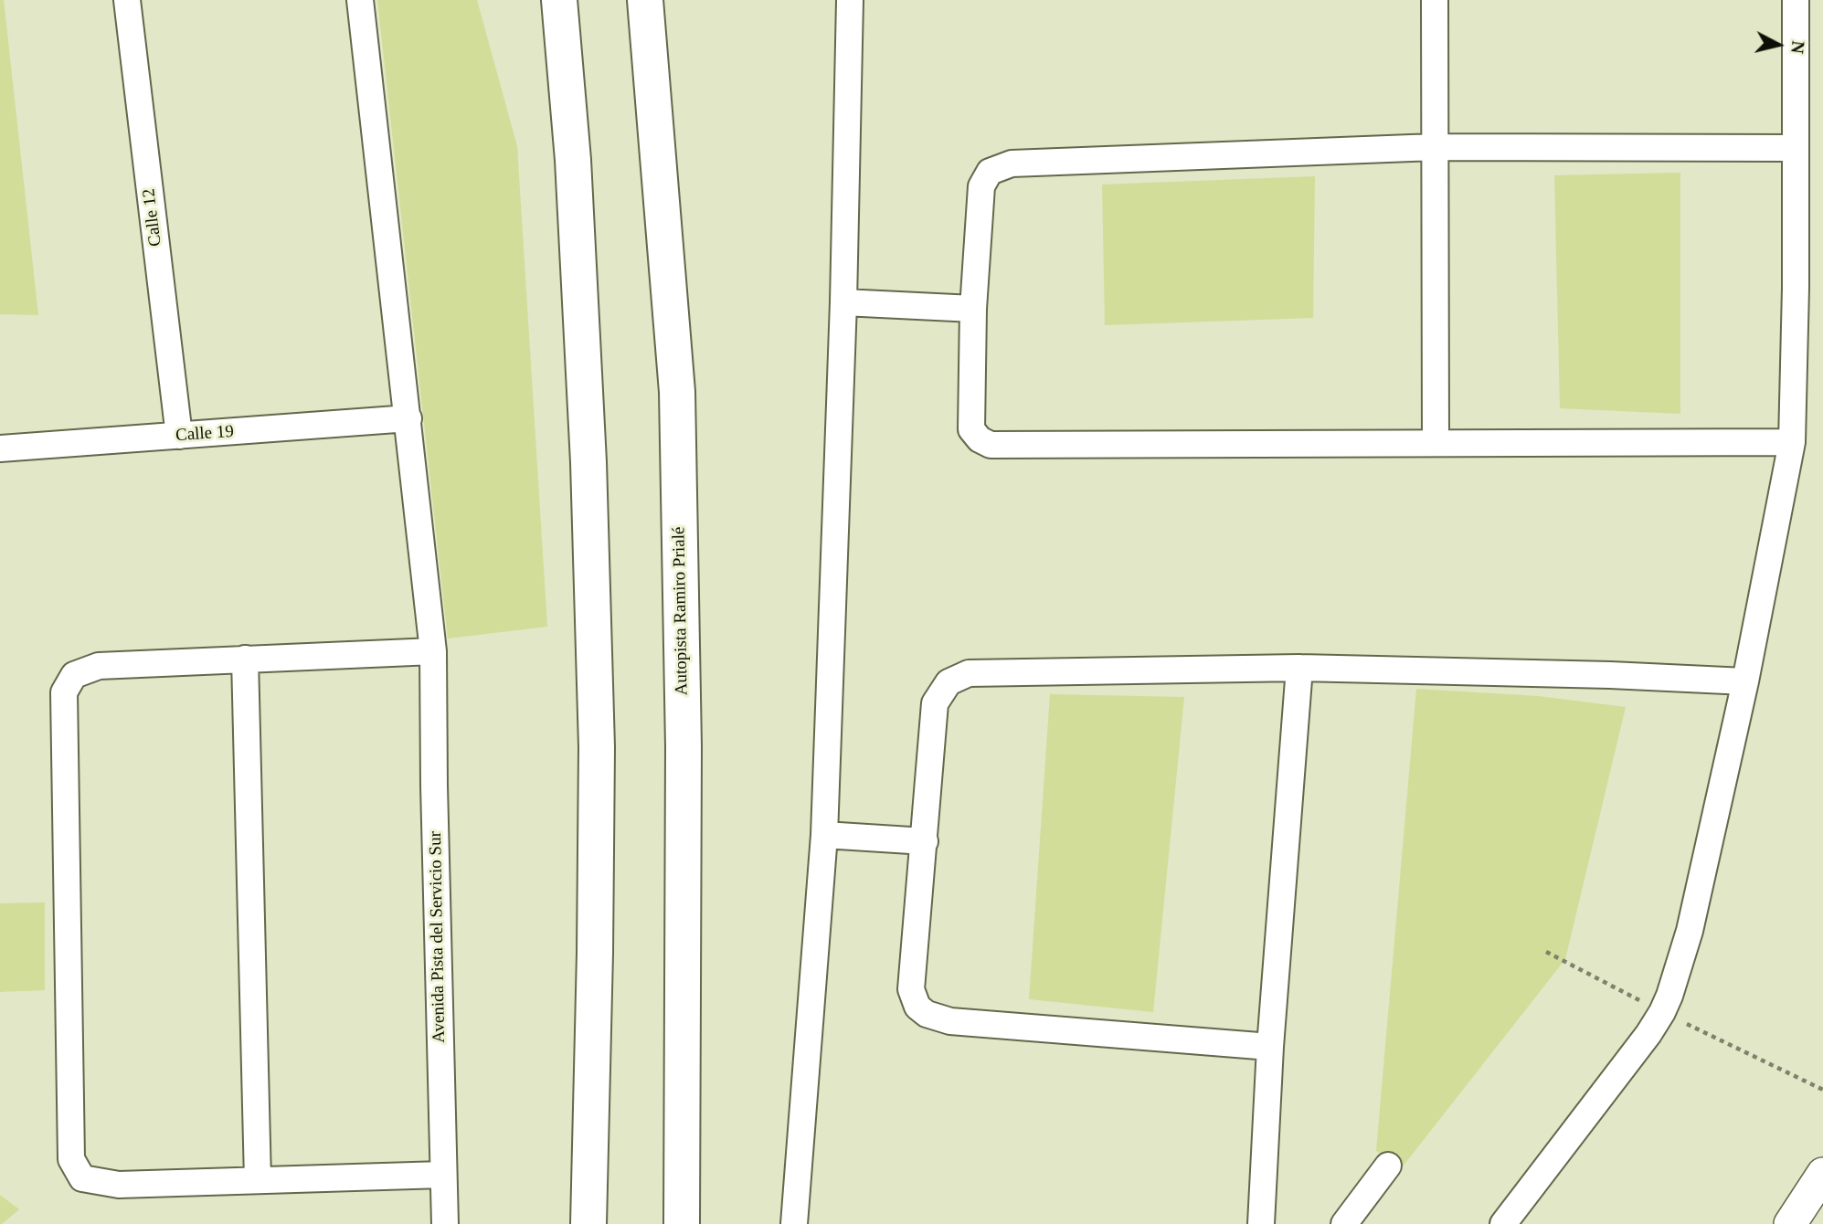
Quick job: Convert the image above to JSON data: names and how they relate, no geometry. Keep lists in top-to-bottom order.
{
  "streets": {
    "highway": ["Autopista Ramiro Prialé"],
    "street": ["Calle 12", "Calle 19", "Avenida Pista del Servicio Sur"]
  },
  "crossings": [
    ["Calle 12", "Calle 19"],
    ["Calle 19", "Avenida Pista del Servicio Sur"]
  ],
  "north": "right"
}
